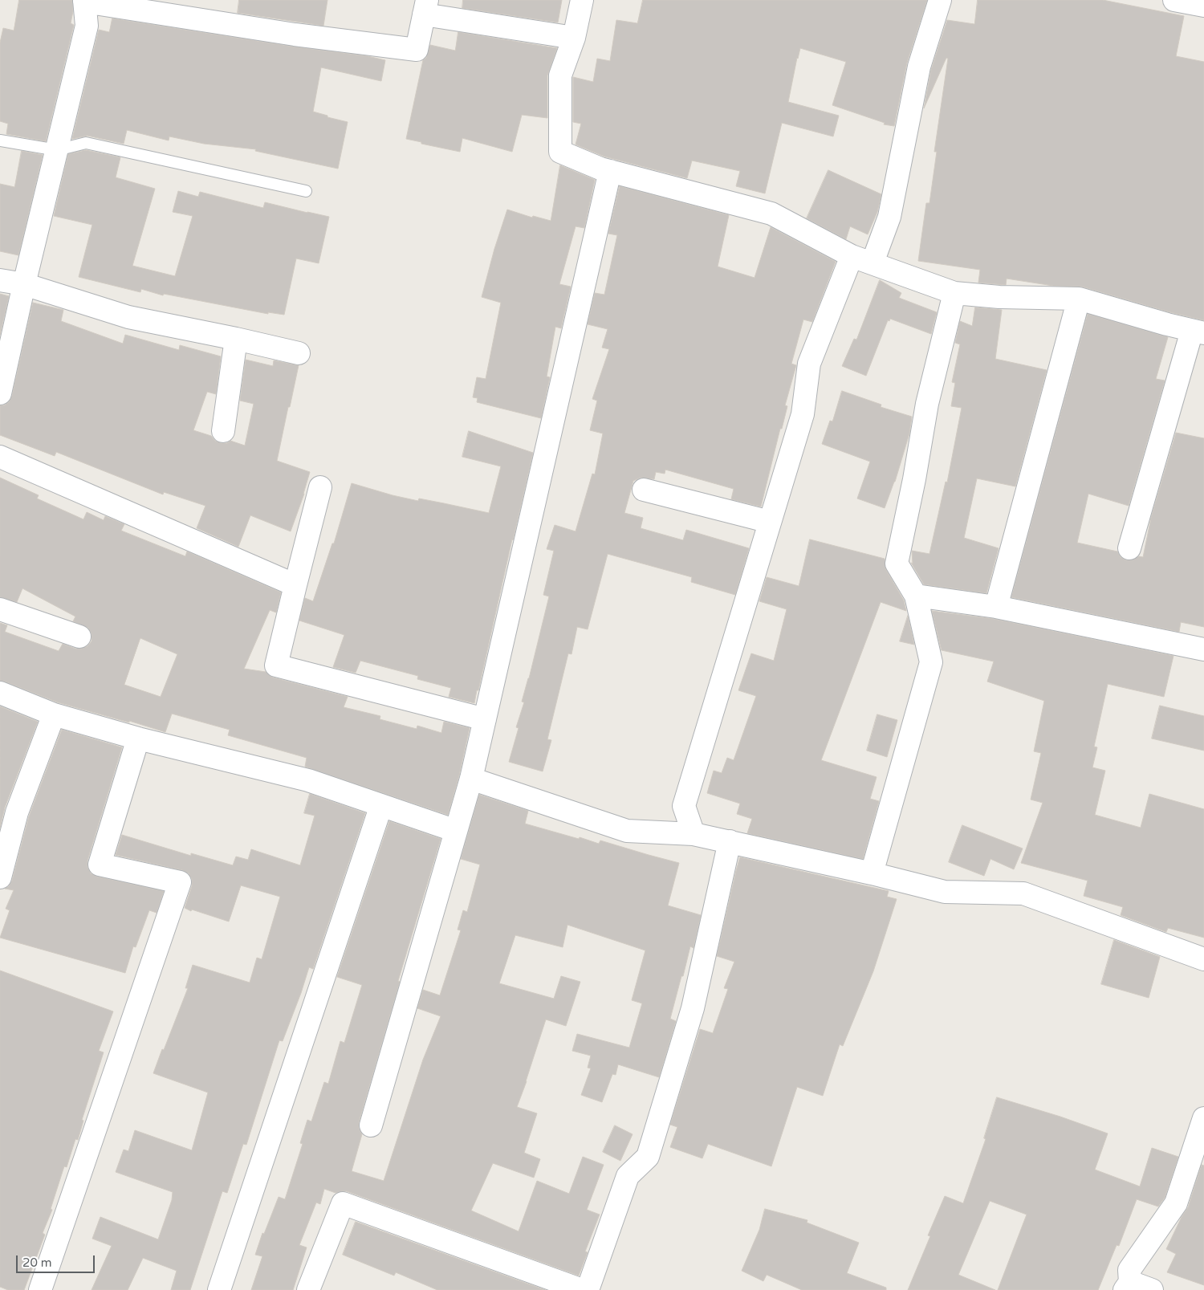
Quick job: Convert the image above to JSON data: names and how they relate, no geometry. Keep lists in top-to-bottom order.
{
  "scale_bar": "20 m"
}
